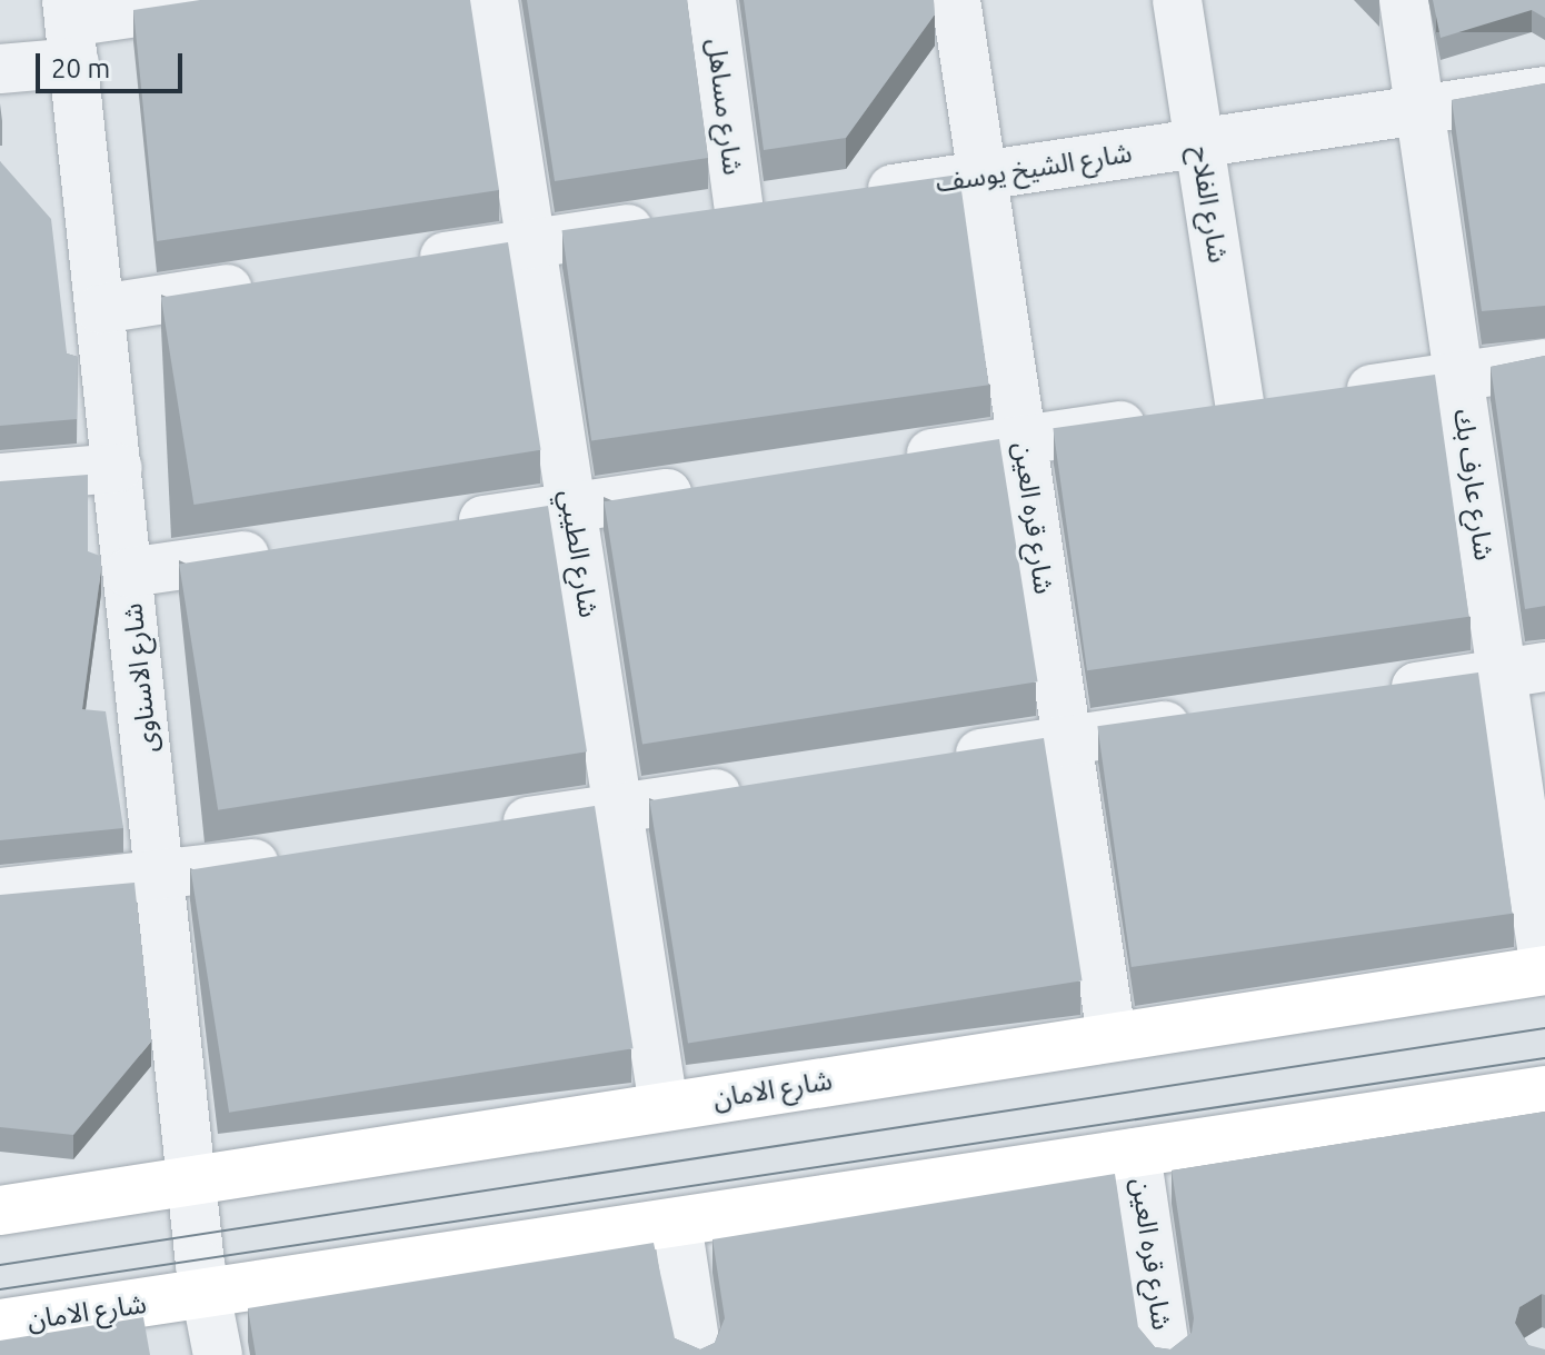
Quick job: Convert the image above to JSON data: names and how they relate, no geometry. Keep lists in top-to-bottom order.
{
  "streets": {
    "street": [
      "شارع مساهل",
      "شارع الشيخ يوسف",
      "شارع الفلاح",
      "شارع عارف بك",
      "شارع قره العين",
      "شارع الطيبي",
      "شارع الاسناوى",
      "شارع الامان"
    ]
  },
  "crossings": [
    ["شارع الشيخ يوسف", "شارع الفلاح"],
    ["شارع الشيخ يوسف", "شارع عارف بك"],
    ["شارع الشيخ يوسف", "شارع قره العين"],
    ["شارع عارف بك", "شارع الامان"],
    ["شارع قره العين", "شارع الامان"],
    ["شارع الطيبي", "شارع الامان"],
    ["شارع الاسناوى", "شارع الامان"]
  ],
  "scale_bar": "20 m"
}
